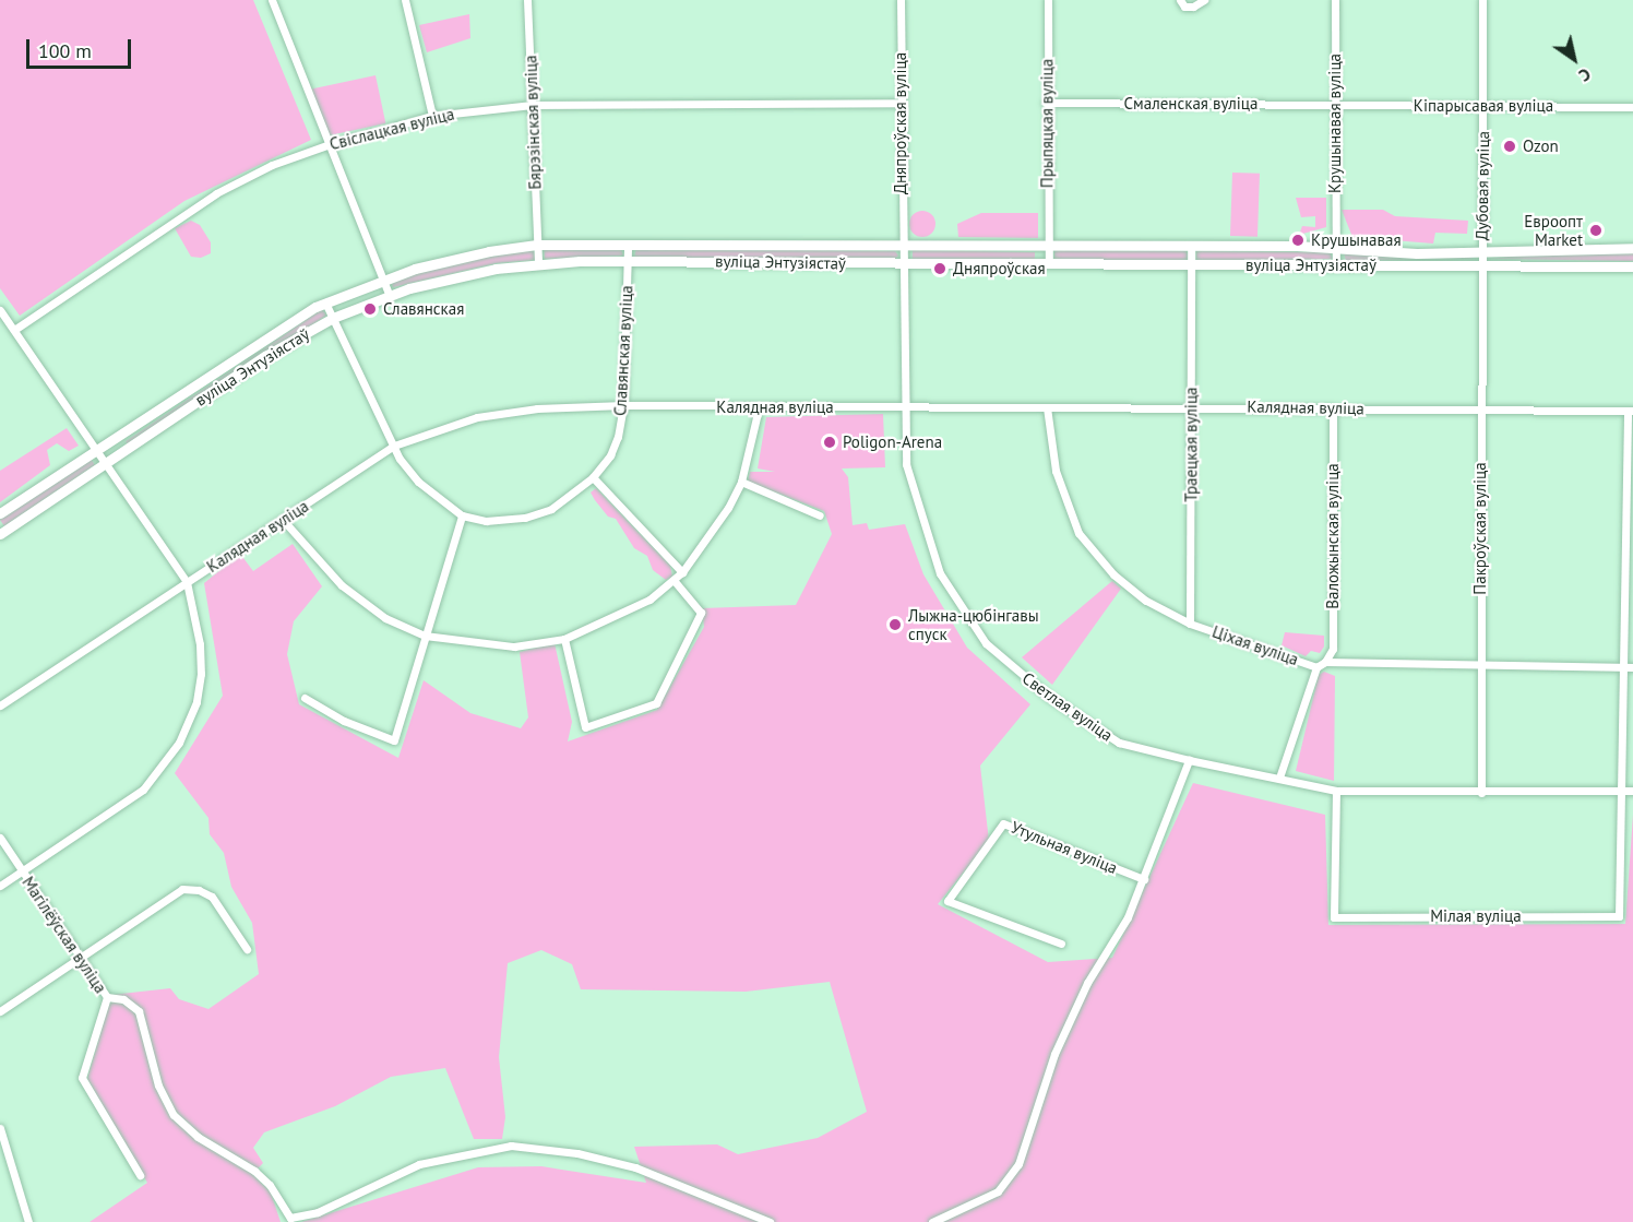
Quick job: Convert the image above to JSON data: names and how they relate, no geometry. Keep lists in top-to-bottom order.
{
  "streets": {
    "street": [
      "Смаленская вуліца",
      "Кіпарысавая вуліца",
      "Бярэзінская вуліца",
      "Дняпроўская вуліца",
      "Прыпяцкая вуліца",
      "Крушынавая вуліца",
      "Свіслацкая вуліца",
      "Дубовая вуліца",
      "вуліца Энтузіястаў",
      "Славянская вуліца",
      "Калядная вуліца",
      "Траецкая вуліца",
      "Пакроўская вуліца",
      "Валожынская вуліца",
      "Ціхая вуліца",
      "Светлая вуліца",
      "Утульная вуліца",
      "Мілая вуліца",
      "Магілёўская вуліца"
    ]
  },
  "crossings": [
    ["Смаленская вуліца", "Кіпарысавая вуліца"],
    ["Смаленская вуліца", "Прыпяцкая вуліца"],
    ["Смаленская вуліца", "Крушынавая вуліца"],
    ["Кіпарысавая вуліца", "Крушынавая вуліца"],
    ["Кіпарысавая вуліца", "Дубовая вуліца"],
    ["Бярэзінская вуліца", "Свіслацкая вуліца"],
    ["Бярэзінская вуліца", "вуліца Энтузіястаў"],
    ["Дняпроўская вуліца", "Свіслацкая вуліца"],
    ["Дняпроўская вуліца", "вуліца Энтузіястаў"],
    ["Дняпроўская вуліца", "Светлая вуліца"],
    ["Прыпяцкая вуліца", "вуліца Энтузіястаў"],
    ["Крушынавая вуліца", "вуліца Энтузіястаў"],
    ["Дубовая вуліца", "вуліца Энтузіястаў"],
    ["Дубовая вуліца", "Пакроўская вуліца"],
    ["вуліца Энтузіястаў", "Славянская вуліца"],
    ["вуліца Энтузіястаў", "Траецкая вуліца"],
    ["вуліца Энтузіястаў", "Пакроўская вуліца"],
    ["вуліца Энтузіястаў", "Светлая вуліца"],
    ["Славянская вуліца", "Калядная вуліца"],
    ["Калядная вуліца", "Траецкая вуліца"],
    ["Калядная вуліца", "Пакроўская вуліца"],
    ["Калядная вуліца", "Валожынская вуліца"],
    ["Калядная вуліца", "Ціхая вуліца"],
    ["Калядная вуліца", "Светлая вуліца"],
    ["Траецкая вуліца", "Ціхая вуліца"],
    ["Пакроўская вуліца", "Светлая вуліца"],
    ["Валожынская вуліца", "Ціхая вуліца"],
    ["Светлая вуліца", "Мілая вуліца"]
  ],
  "places": [
    "Ozon",
    "Евроопт Market",
    "Крушынавая",
    "Дняпроўская",
    "Славянская",
    "Poligon-Arena",
    "Лыжна-цюбінгавы спуск"
  ],
  "scale_bar": "100 m",
  "north": "bottom right"
}
